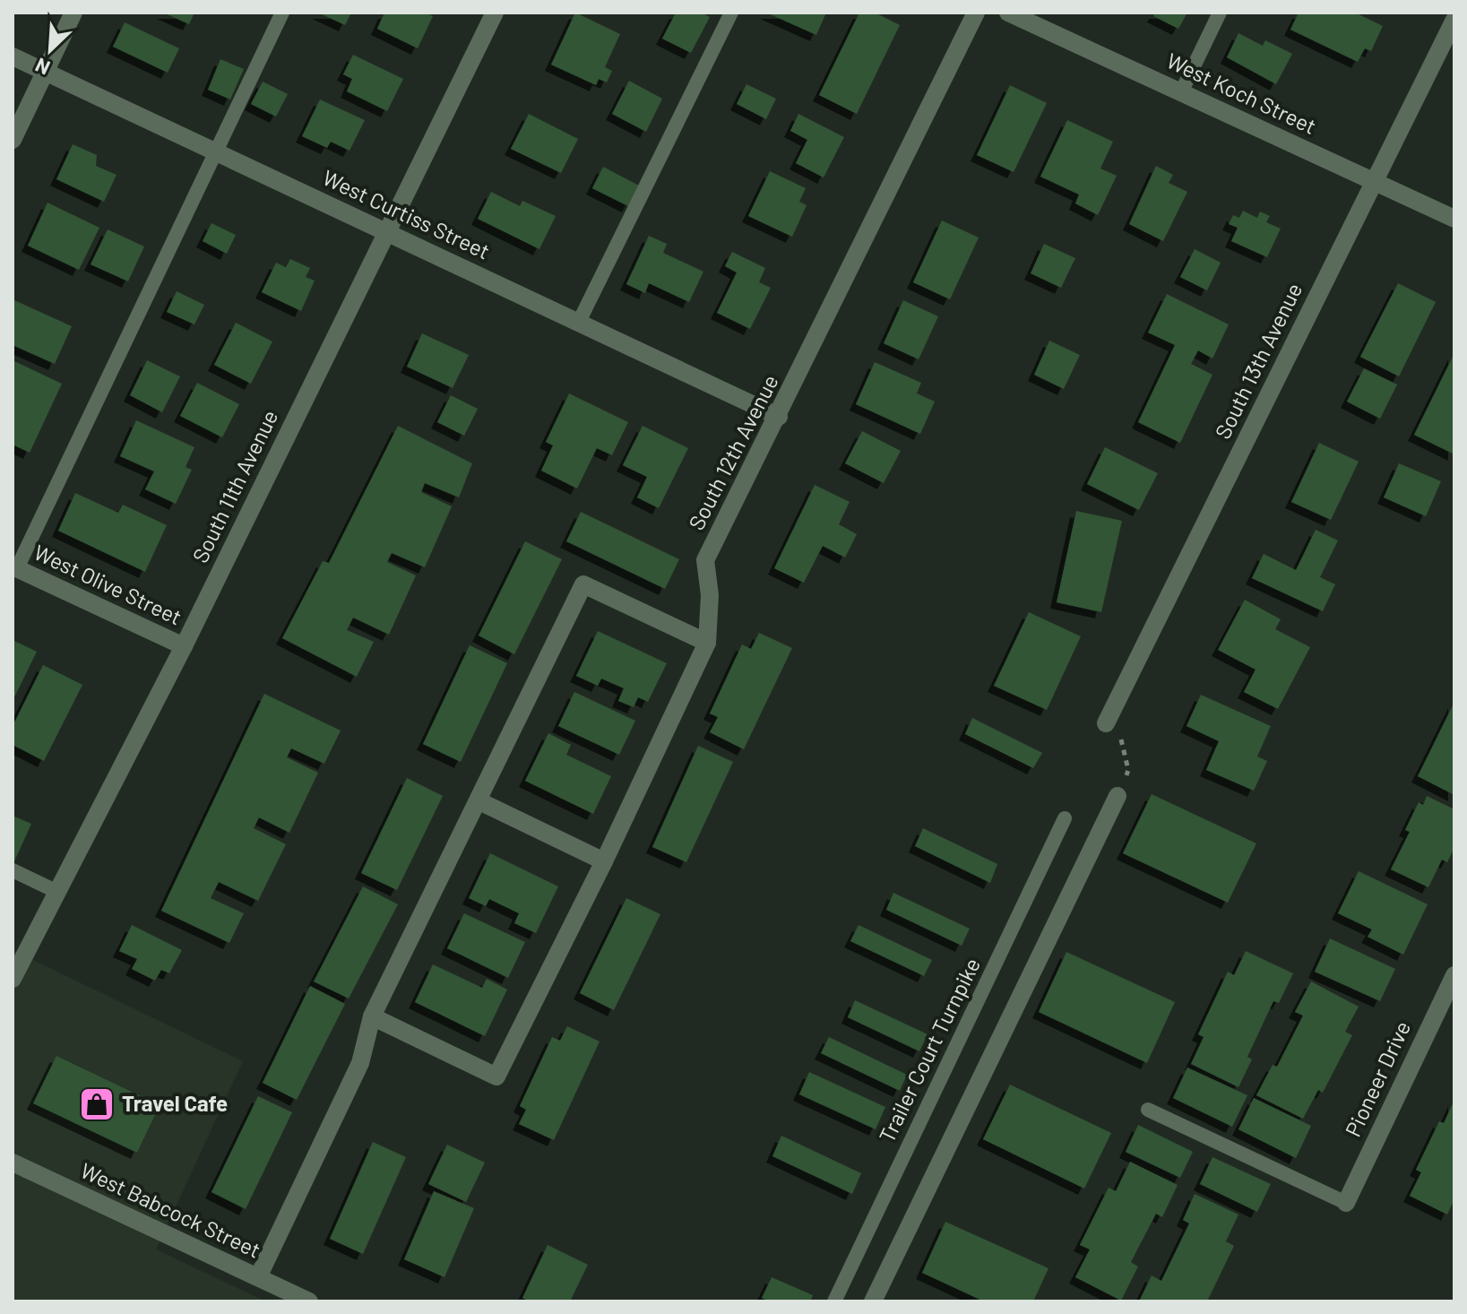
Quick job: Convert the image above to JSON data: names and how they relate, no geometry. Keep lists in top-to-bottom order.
{
  "streets": {
    "street": [
      "West Koch Street",
      "West Curtiss Street",
      "South 13th Avenue",
      "South 12th Avenue",
      "South 11th Avenue",
      "West Olive Street",
      "Pioneer Drive",
      "West Babcock Street"
    ],
    "lane": ["Trailer Court Turnpike"]
  },
  "crossings": [
    ["West Koch Street", "South 13th Avenue"],
    ["West Curtiss Street", "South 12th Avenue"],
    ["West Curtiss Street", "South 11th Avenue"],
    ["South 11th Avenue", "West Olive Street"]
  ],
  "places": {
    "shop": ["Travel Cafe"]
  },
  "north": "bottom left"
}
